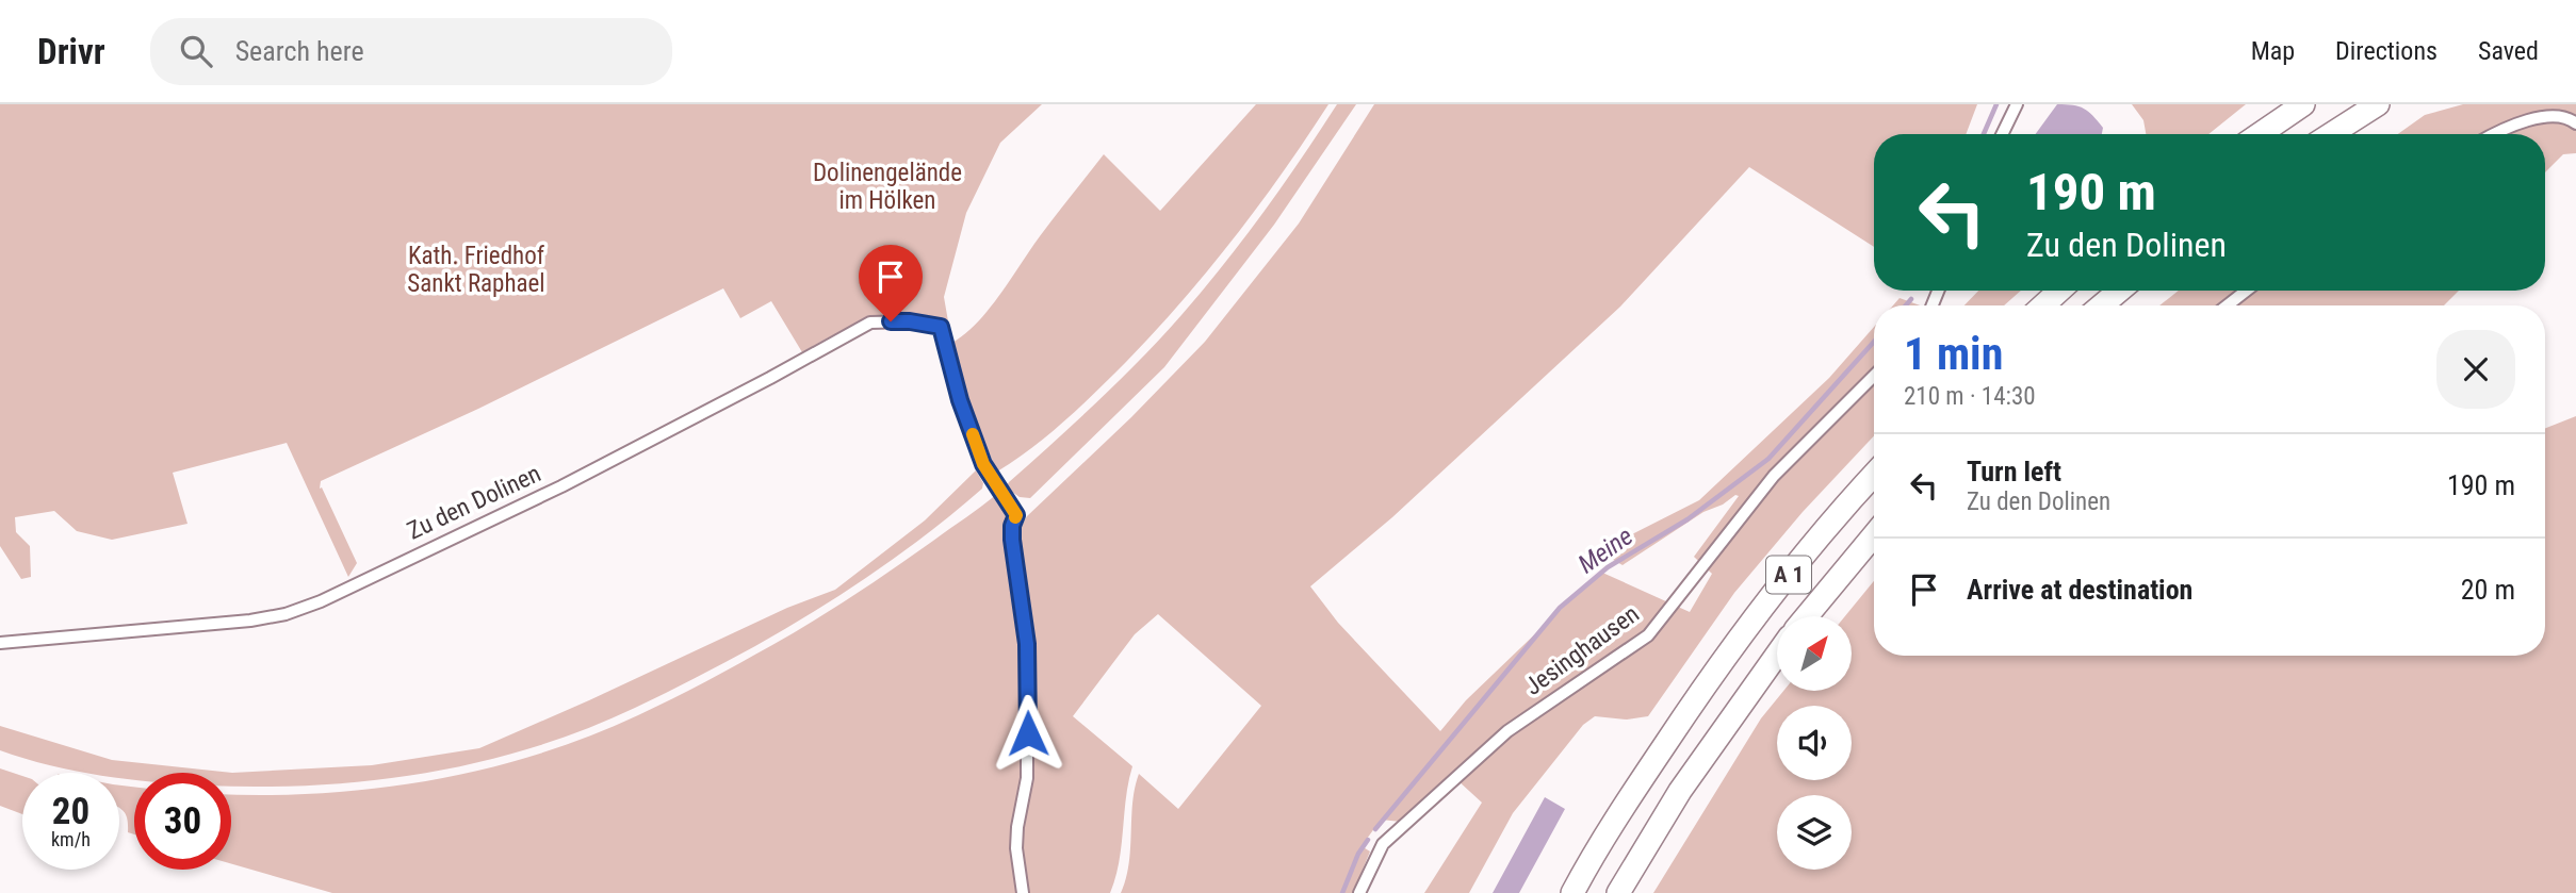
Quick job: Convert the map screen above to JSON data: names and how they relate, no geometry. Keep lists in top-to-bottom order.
{
  "streets": {
    "highway": ["A 1"],
    "street": ["Zu den Dolinen", "Jesinghausen"]
  },
  "water": ["Meine"],
  "parks": ["Dolinengelände im Hölken", "Kath. Friedhof Sankt Raphael"],
  "north": "top right",
  "page": {
    "header": "Drivr",
    "search": "Search here",
    "nav": ["Map", "Directions", "Saved"],
    "turn": ["190 m", "Zu den Dolinen"],
    "heading": ["1 min", "210 m · 14:30"],
    "list": [
      {
        "name": "Turn left",
        "note": "Zu den Dolinen",
        "value": "190 m"
      },
      {
        "name": "Arrive at destination",
        "value": "20 m"
      }
    ],
    "speed": "20 km/h",
    "limit": "30"
  }
}
